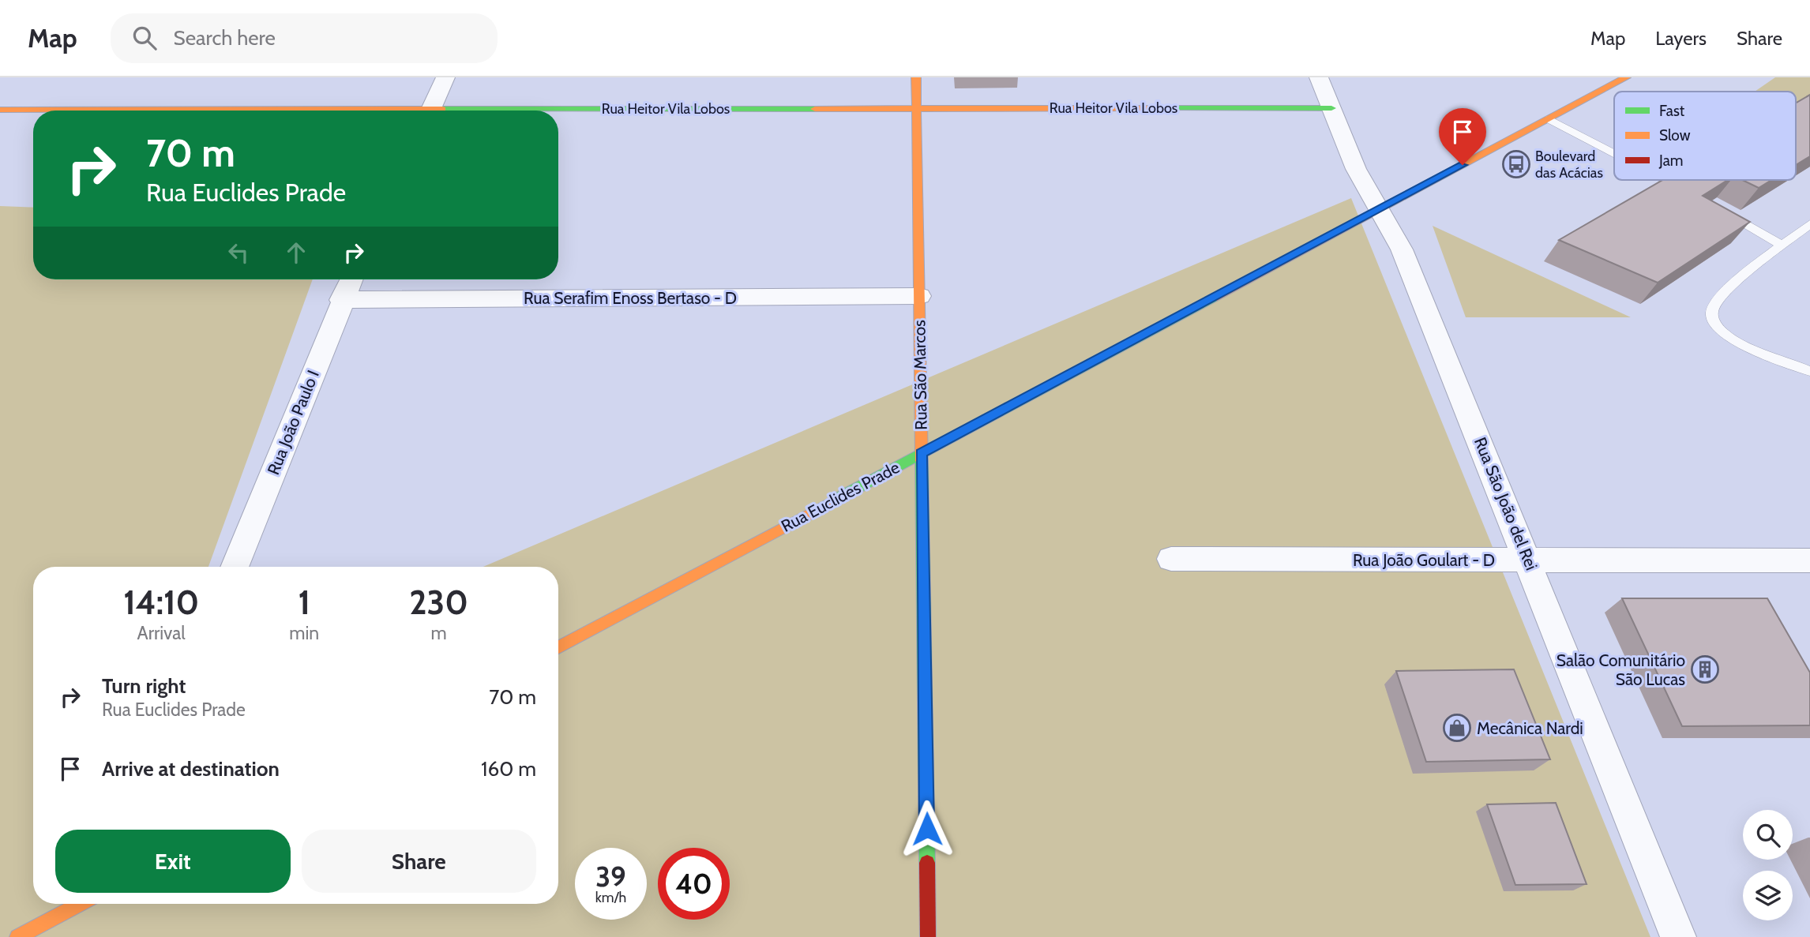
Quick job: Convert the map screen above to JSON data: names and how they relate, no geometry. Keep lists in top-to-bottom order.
{
  "streets": {
    "street": [
      "Rua Heitor Vila Lobos",
      "Rua Serafim Enoss Bertaso - D",
      "Rua São Marcos",
      "Rua João Paulo I",
      "Rua Euclides Prade",
      "Rua São João del Rei",
      "Rua João Goulart - D"
    ]
  },
  "crossings": [
    ["Rua Heitor Vila Lobos", "Rua São Marcos"],
    ["Rua Heitor Vila Lobos", "Rua São João del Rei"],
    ["Rua Serafim Enoss Bertaso - D", "Rua São Marcos"],
    ["Rua Serafim Enoss Bertaso - D", "Rua João Paulo I"],
    ["Rua São Marcos", "Rua Euclides Prade"],
    ["Rua Euclides Prade", "Rua São João del Rei"],
    ["Rua São João del Rei", "Rua João Goulart - D"]
  ],
  "places": {
    "bus stop": ["Boulevard das Acácias"],
    "building": ["Salão Comunitário São Lucas"],
    "shop": ["Mecânica Nardi"]
  },
  "legend": ["Fast", "Slow", "Jam"],
  "page": {
    "header": "Map",
    "search": "Search here",
    "nav": ["Map", "Layers", "Share"],
    "turn": ["70 m", "Rua Euclides Prade"],
    "eta": [
      "14:10",
      "Arrival",
      "1",
      "min",
      "230",
      "m"
    ],
    "list": [
      {
        "name": "Turn right",
        "note": "Rua Euclides Prade",
        "value": "70 m"
      },
      {
        "name": "Arrive at destination",
        "value": "160 m"
      }
    ],
    "buttons": ["Exit", "Share"],
    "speed": "39 km/h",
    "limit": "40"
  }
}
